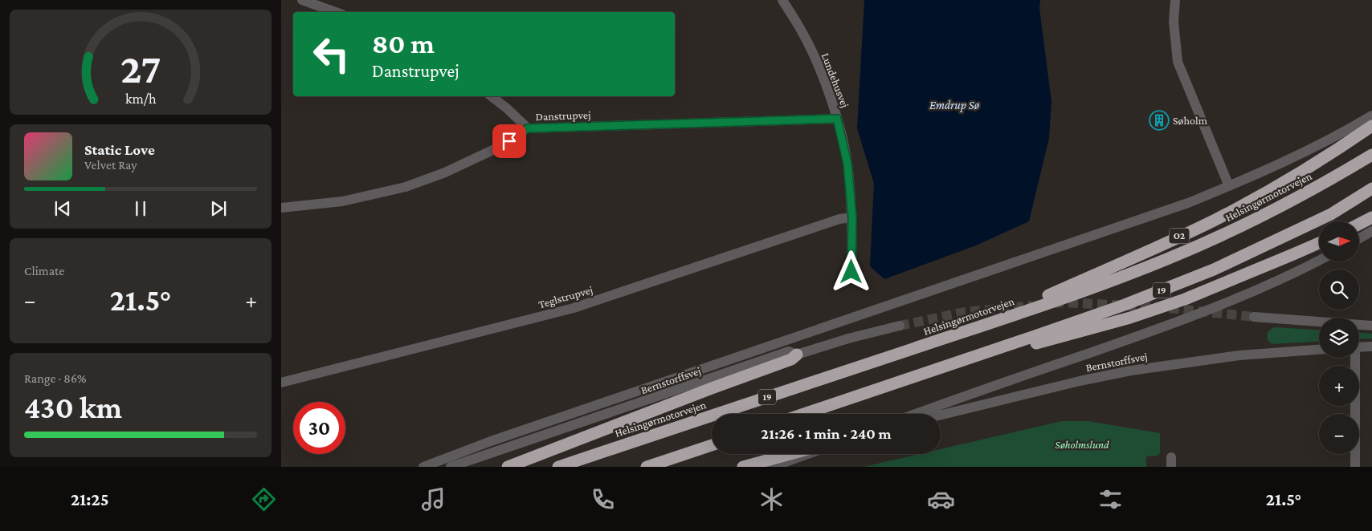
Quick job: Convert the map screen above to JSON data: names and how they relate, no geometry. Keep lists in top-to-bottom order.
{
  "streets": {
    "highway": ["Helsingørmotorvejen", "O2", "19"],
    "street": [
      "Lundehusvej",
      "Danstrupvej",
      "Teglstrupvej",
      "Bernstorffsvej"
    ]
  },
  "crossings": [
    ["Lundehusvej", "Danstrupvej"],
    ["Lundehusvej", "Teglstrupvej"],
    ["Helsingørmotorvejen", "O2"]
  ],
  "water": ["Emdrup Sø"],
  "parks": ["Søholmslund"],
  "places": {
    "building": ["Søholm"]
  },
  "north": "right",
  "page": {
    "turn": ["80 m", "Danstrupvej"],
    "song": ["Static Love", "Velvet Ray"],
    "map_buttons": ["+", "−"],
    "tile": [
      "Climate",
      ["Range · 86%", "430 km"]
    ],
    "heat": ["−", "21.5°", "+"],
    "limit": "30",
    "trip": "21:26 · 1 min · 240 m",
    "tabs": ["21:25", "21.5°"],
    "gauge": ["27", "km/h"]
  }
}
